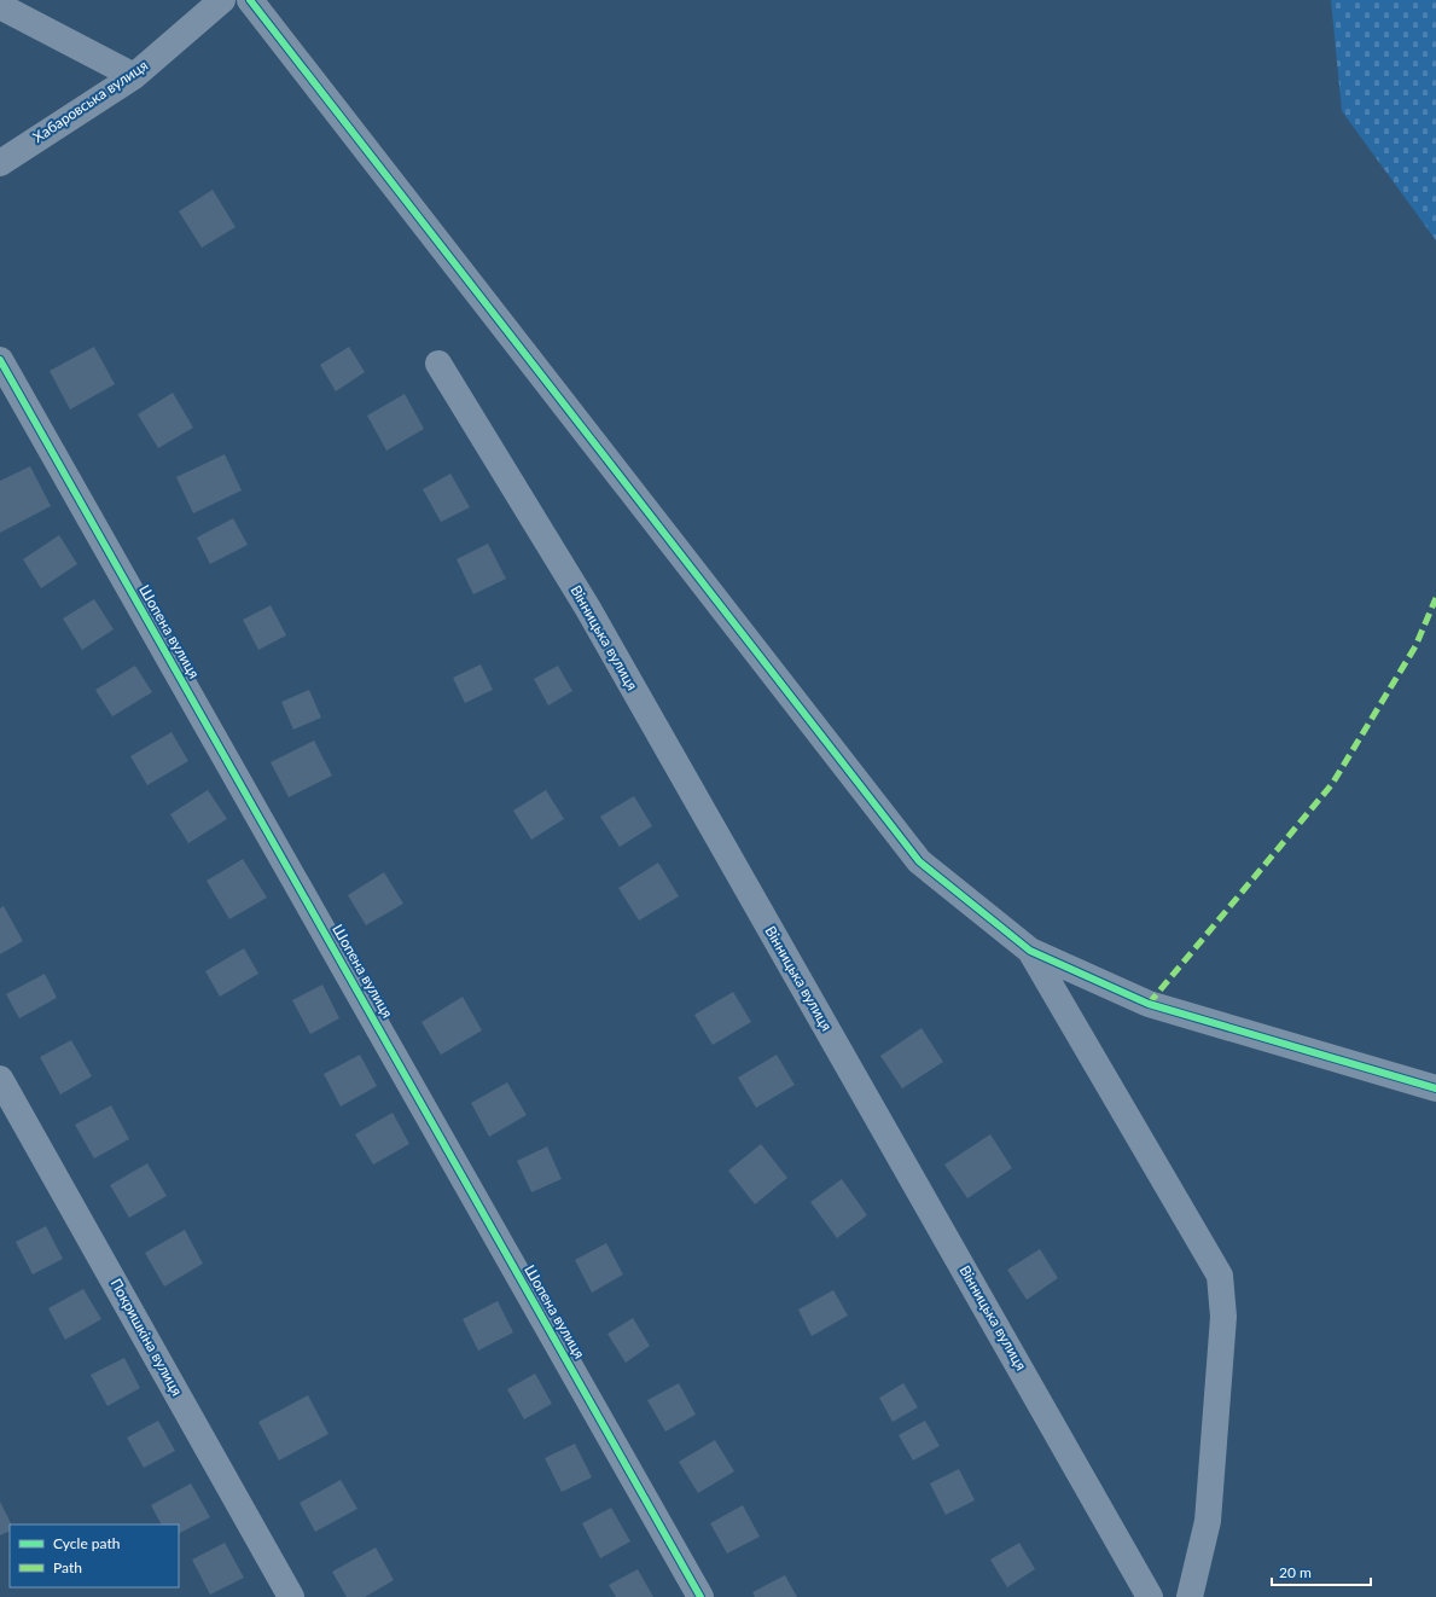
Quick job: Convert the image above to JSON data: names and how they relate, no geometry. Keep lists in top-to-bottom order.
{
  "streets": {
    "street": [
      "Хабаровська вулиця",
      "Шопена вулиця",
      "Вінницька вулиця",
      "Покришкіна вулиця"
    ]
  },
  "legend": ["Cycle path", "Path"],
  "scale_bar": "20 m"
}
